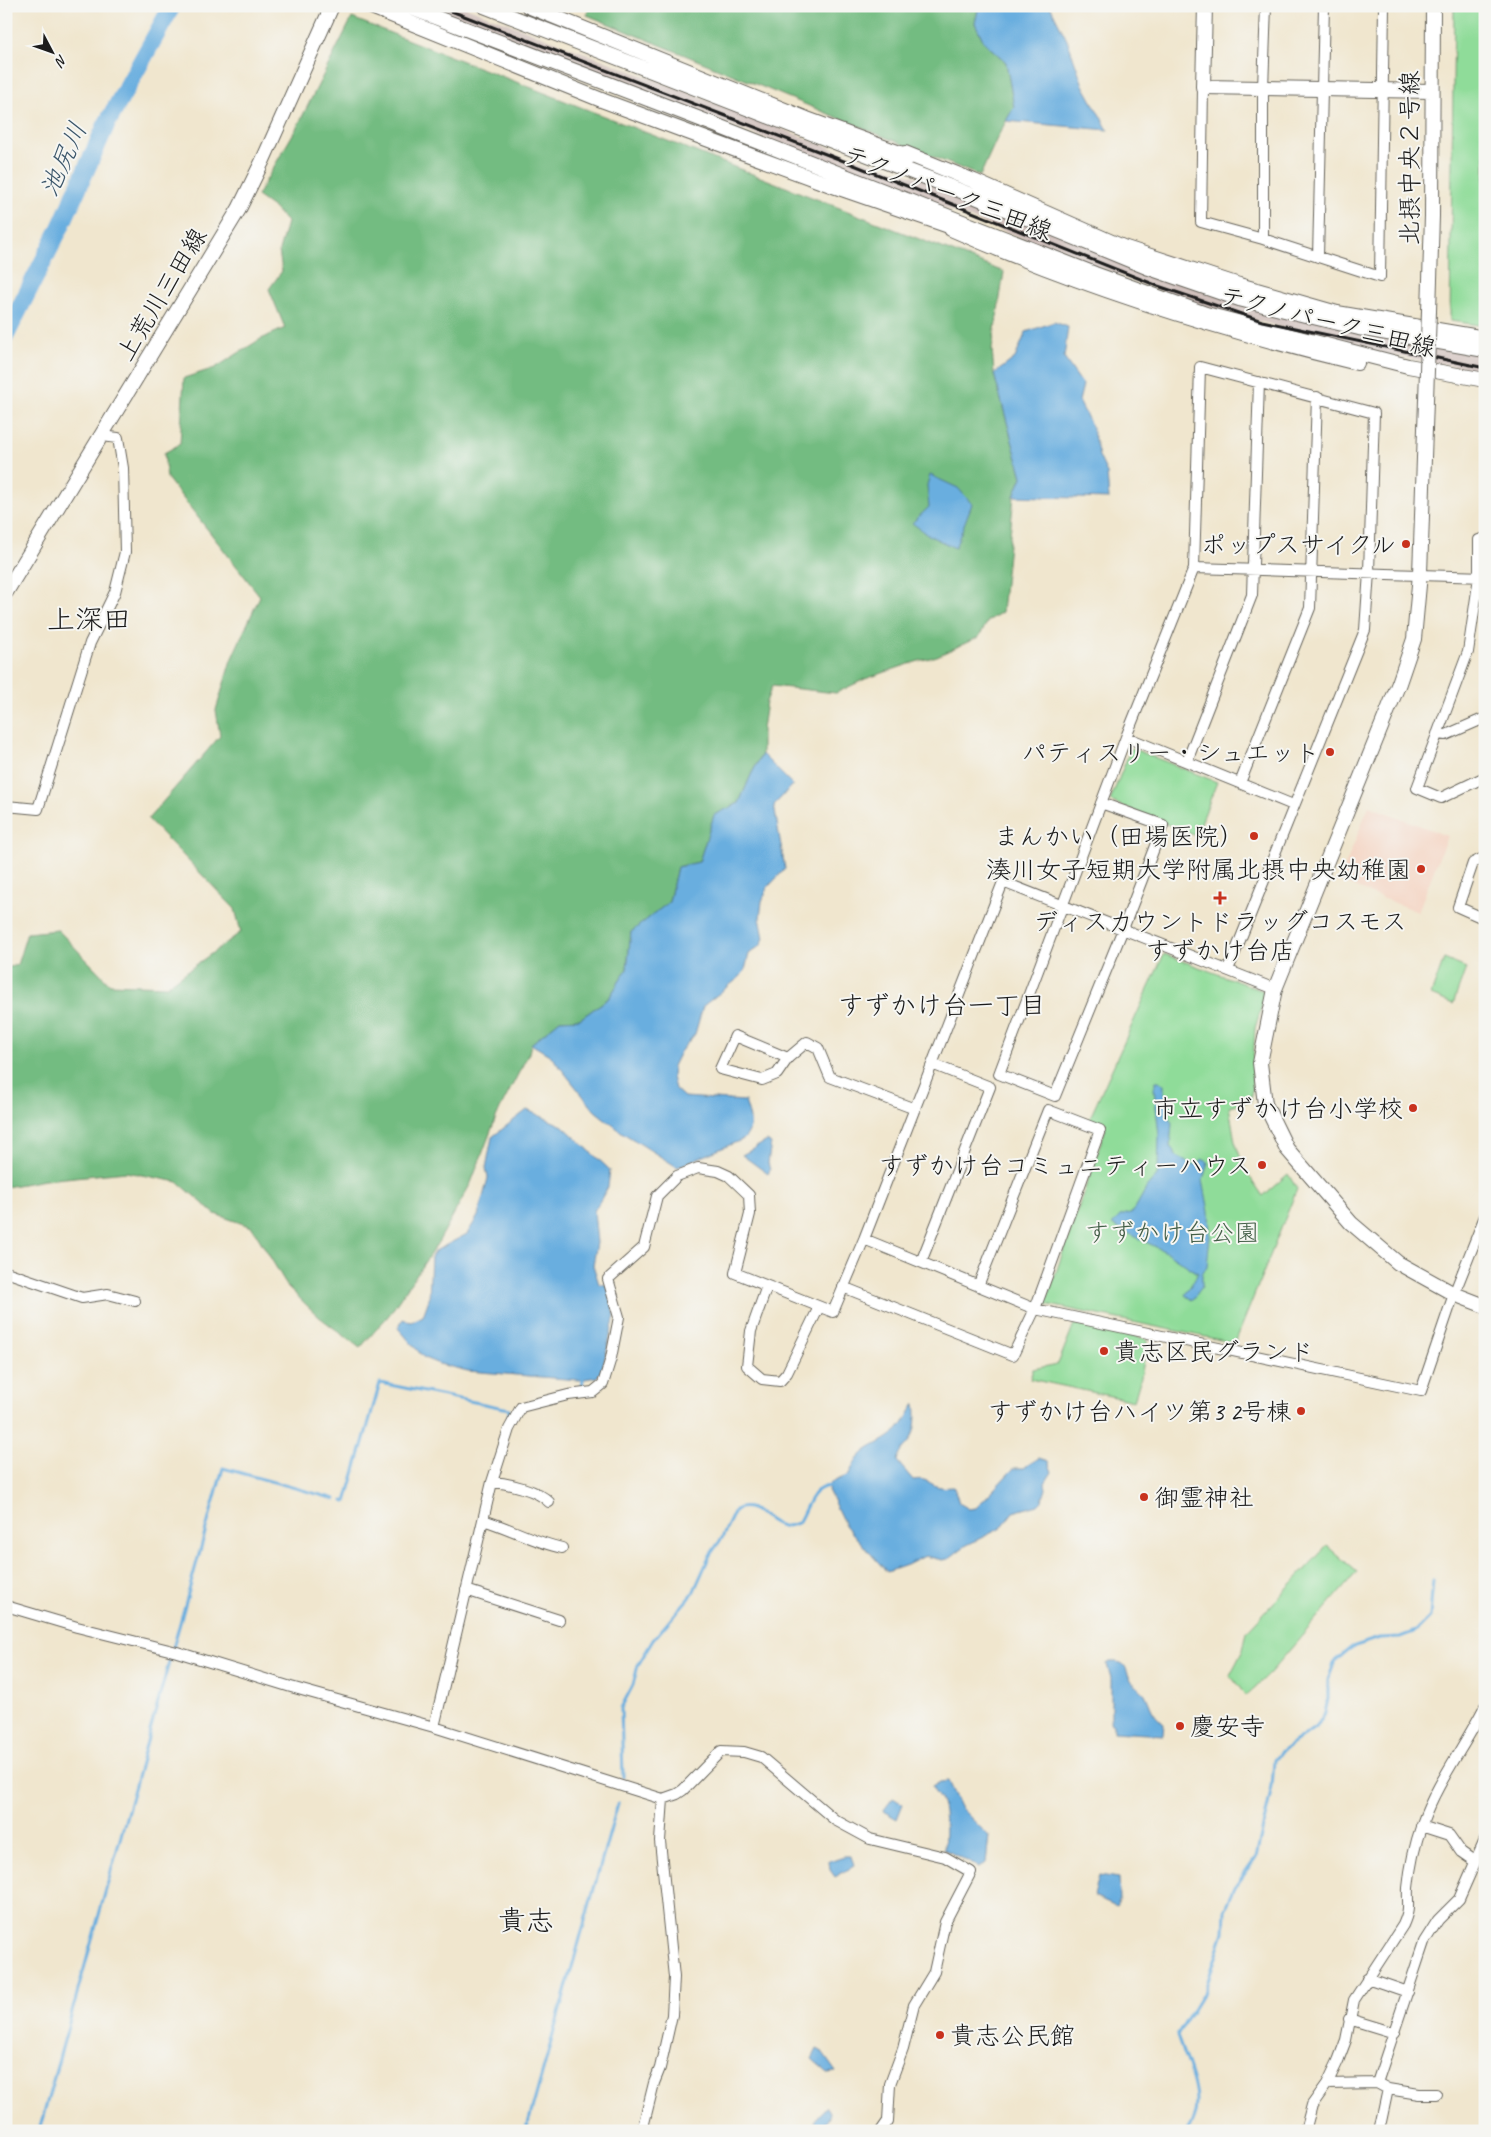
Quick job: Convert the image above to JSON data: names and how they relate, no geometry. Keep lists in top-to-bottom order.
{
  "streets": {
    "main road": ["北摂中央２号線", "テクノパーク三田線", "上荒川三田線"]
  },
  "districts": ["上深田", "すずかけ台一丁目", "貴志"],
  "water": ["池尻川"],
  "parks": ["すずかけ台公園"],
  "places": {
    "other": [
      "ポップスサイクル",
      "パティスリー・シュエット",
      "まんかい（田場医院）",
      "湊川女子短期大学附属北摂中央幼稚園",
      "市立すずかけ台小学校",
      "すずかけ台コミュニティーハウス",
      "貴志区民グランド",
      "すずかけ台ハイツ第3 2号棟",
      "御霊神社",
      "慶安寺",
      "貴志公民館"
    ],
    "health": ["ディスカウントドラッグコスモス すずかけ台店"]
  },
  "north": "bottom right"
}
